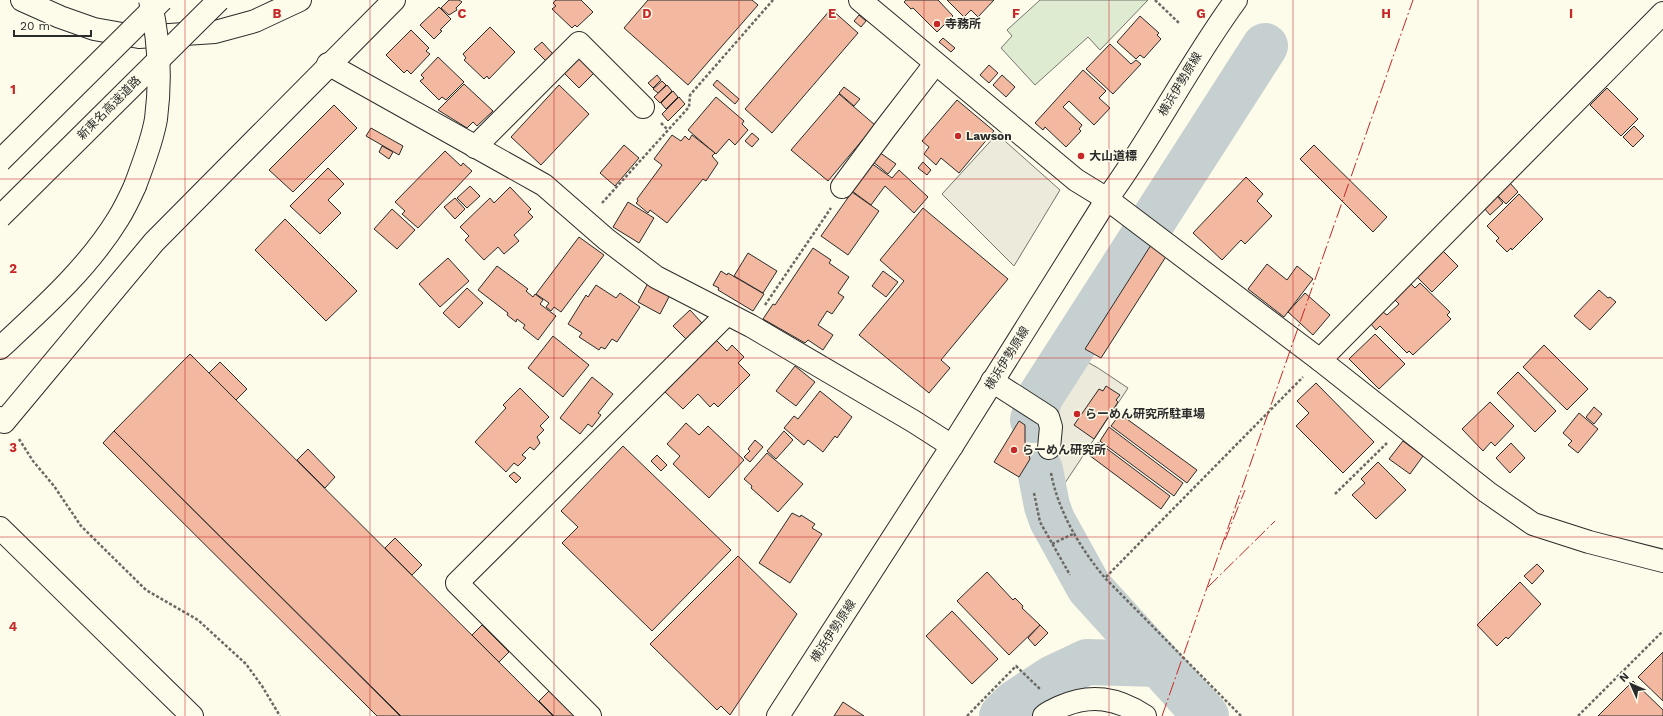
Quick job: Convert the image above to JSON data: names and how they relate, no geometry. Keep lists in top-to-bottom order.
{
  "streets": {
    "main road": ["横浜伊勢原線", "新東名高速道路"]
  },
  "places": [
    "寺務所",
    "Lawson",
    "大山道標",
    "らーめん研究所駐車場",
    "らーめん研究所"
  ],
  "scale_bar": "20 m",
  "north": "top left",
  "grid": {
    "columns": [
      "B",
      "C",
      "D",
      "E",
      "F",
      "G",
      "H",
      "I"
    ],
    "rows": [
      "1",
      "2",
      "3",
      "4"
    ]
  }
}
